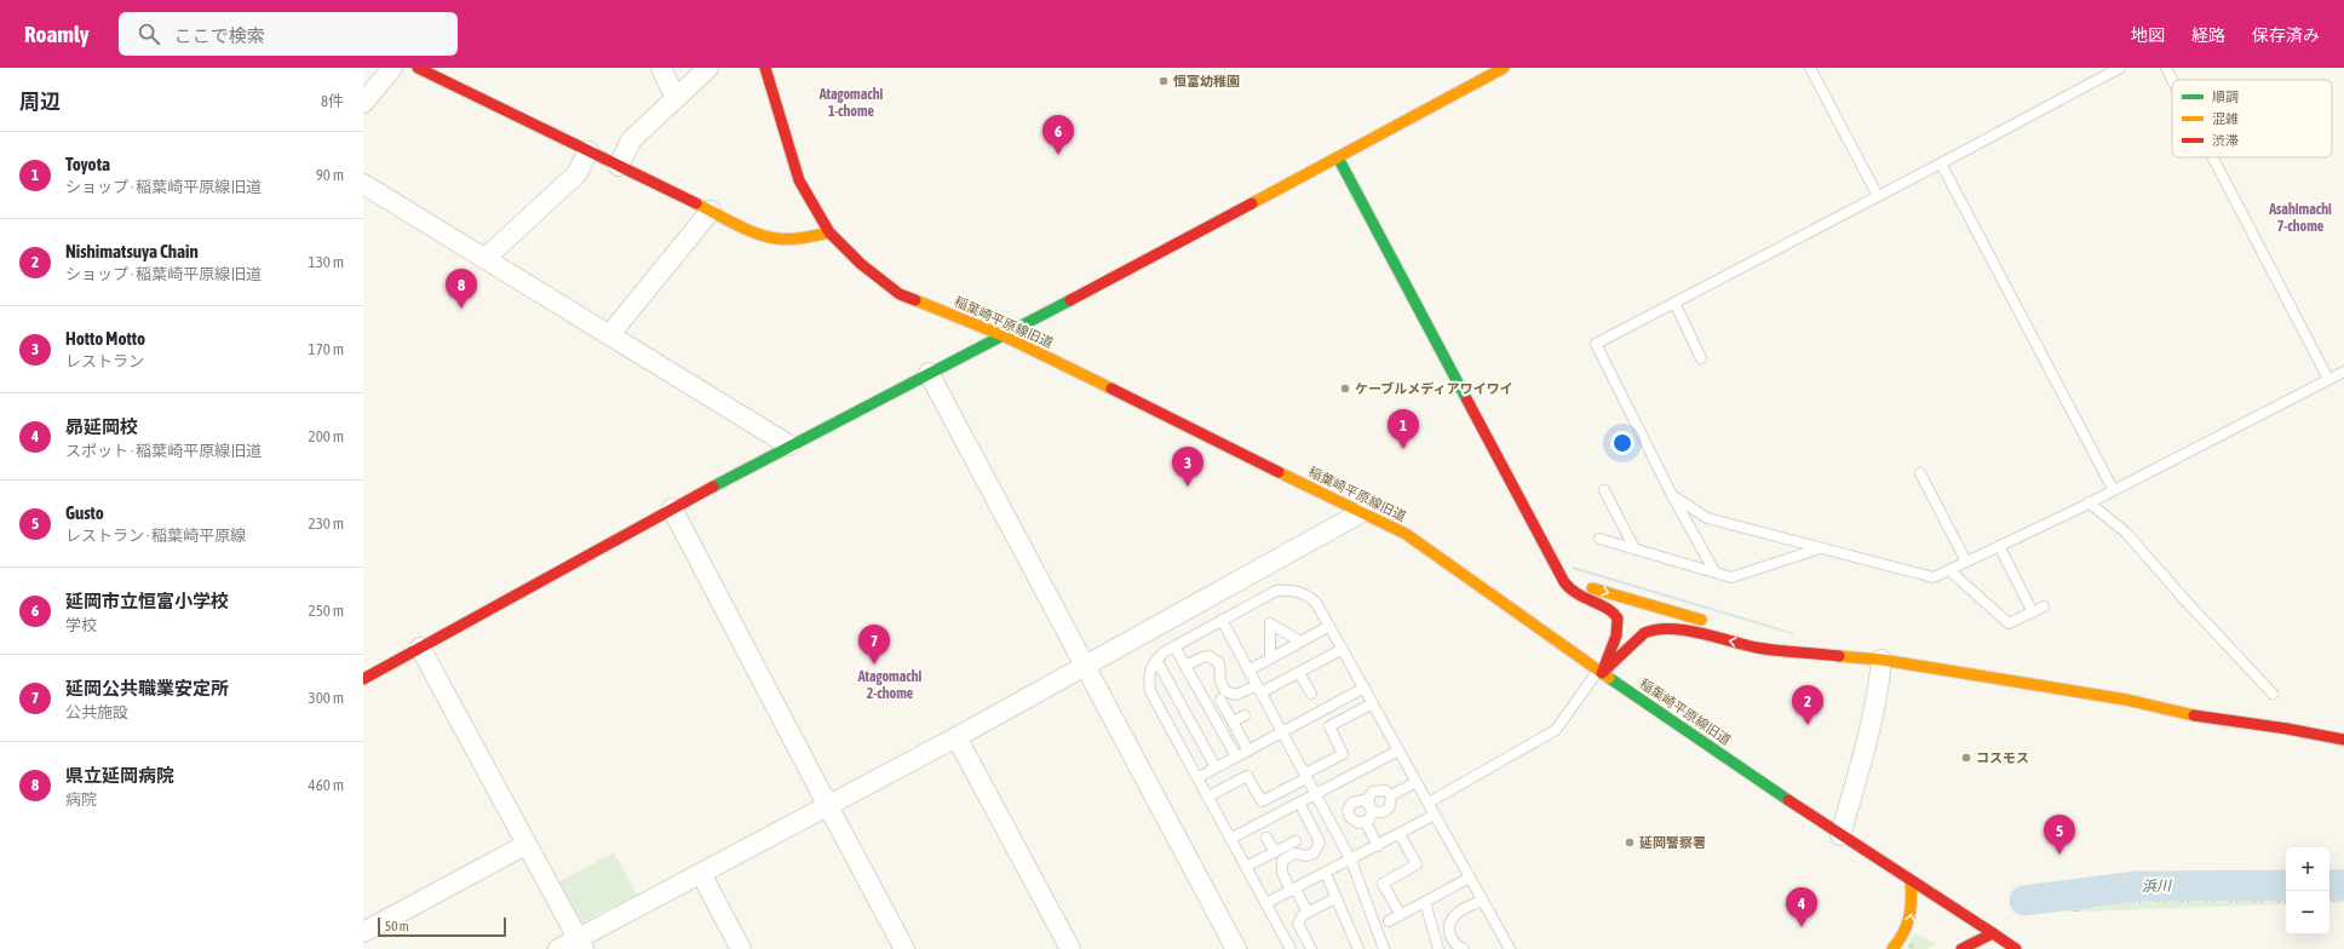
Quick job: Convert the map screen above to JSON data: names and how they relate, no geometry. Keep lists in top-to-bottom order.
{
  "streets": {
    "street": ["稲葉崎平原線旧道"]
  },
  "districts": ["Atagomachi 1-chome", "Asahimachi 7-chome", "Atagomachi 2-chome"],
  "water": ["浜川"],
  "places": [
    "恒富幼稚園",
    "ケーブルメディアワイワイ",
    "コスモス",
    "延岡警察署"
  ],
  "legend": ["順調", "混雑", "渋滞"],
  "scale_bar": "50 m",
  "page": {
    "header": "Roamly",
    "search": "ここで検索",
    "nav": ["地図", "経路", "保存済み"],
    "heading": ["周辺", "8件"],
    "pins": [
      "6",
      "8",
      "1",
      "3",
      "7",
      "2",
      "5",
      "4"
    ],
    "list": [
      {
        "mark": "1",
        "name": "Toyota",
        "note": "ショップ · 稲葉崎平原線旧道",
        "value": "90 m"
      },
      {
        "mark": "2",
        "name": "Nishimatsuya Chain",
        "note": "ショップ · 稲葉崎平原線旧道",
        "value": "130 m"
      },
      {
        "mark": "3",
        "name": "Hotto Motto",
        "note": "レストラン",
        "value": "170 m"
      },
      {
        "mark": "4",
        "name": "昴延岡校",
        "note": "スポット · 稲葉崎平原線旧道",
        "value": "200 m"
      },
      {
        "mark": "5",
        "name": "Gusto",
        "note": "レストラン · 稲葉崎平原線",
        "value": "230 m"
      },
      {
        "mark": "6",
        "name": "延岡市立恒富小学校",
        "note": "学校",
        "value": "250 m"
      },
      {
        "mark": "7",
        "name": "延岡公共職業安定所",
        "note": "公共施設",
        "value": "300 m"
      },
      {
        "mark": "8",
        "name": "県立延岡病院",
        "note": "病院",
        "value": "460 m"
      }
    ],
    "map_buttons": ["+", "−"],
    "scale": "50 m"
  }
}
